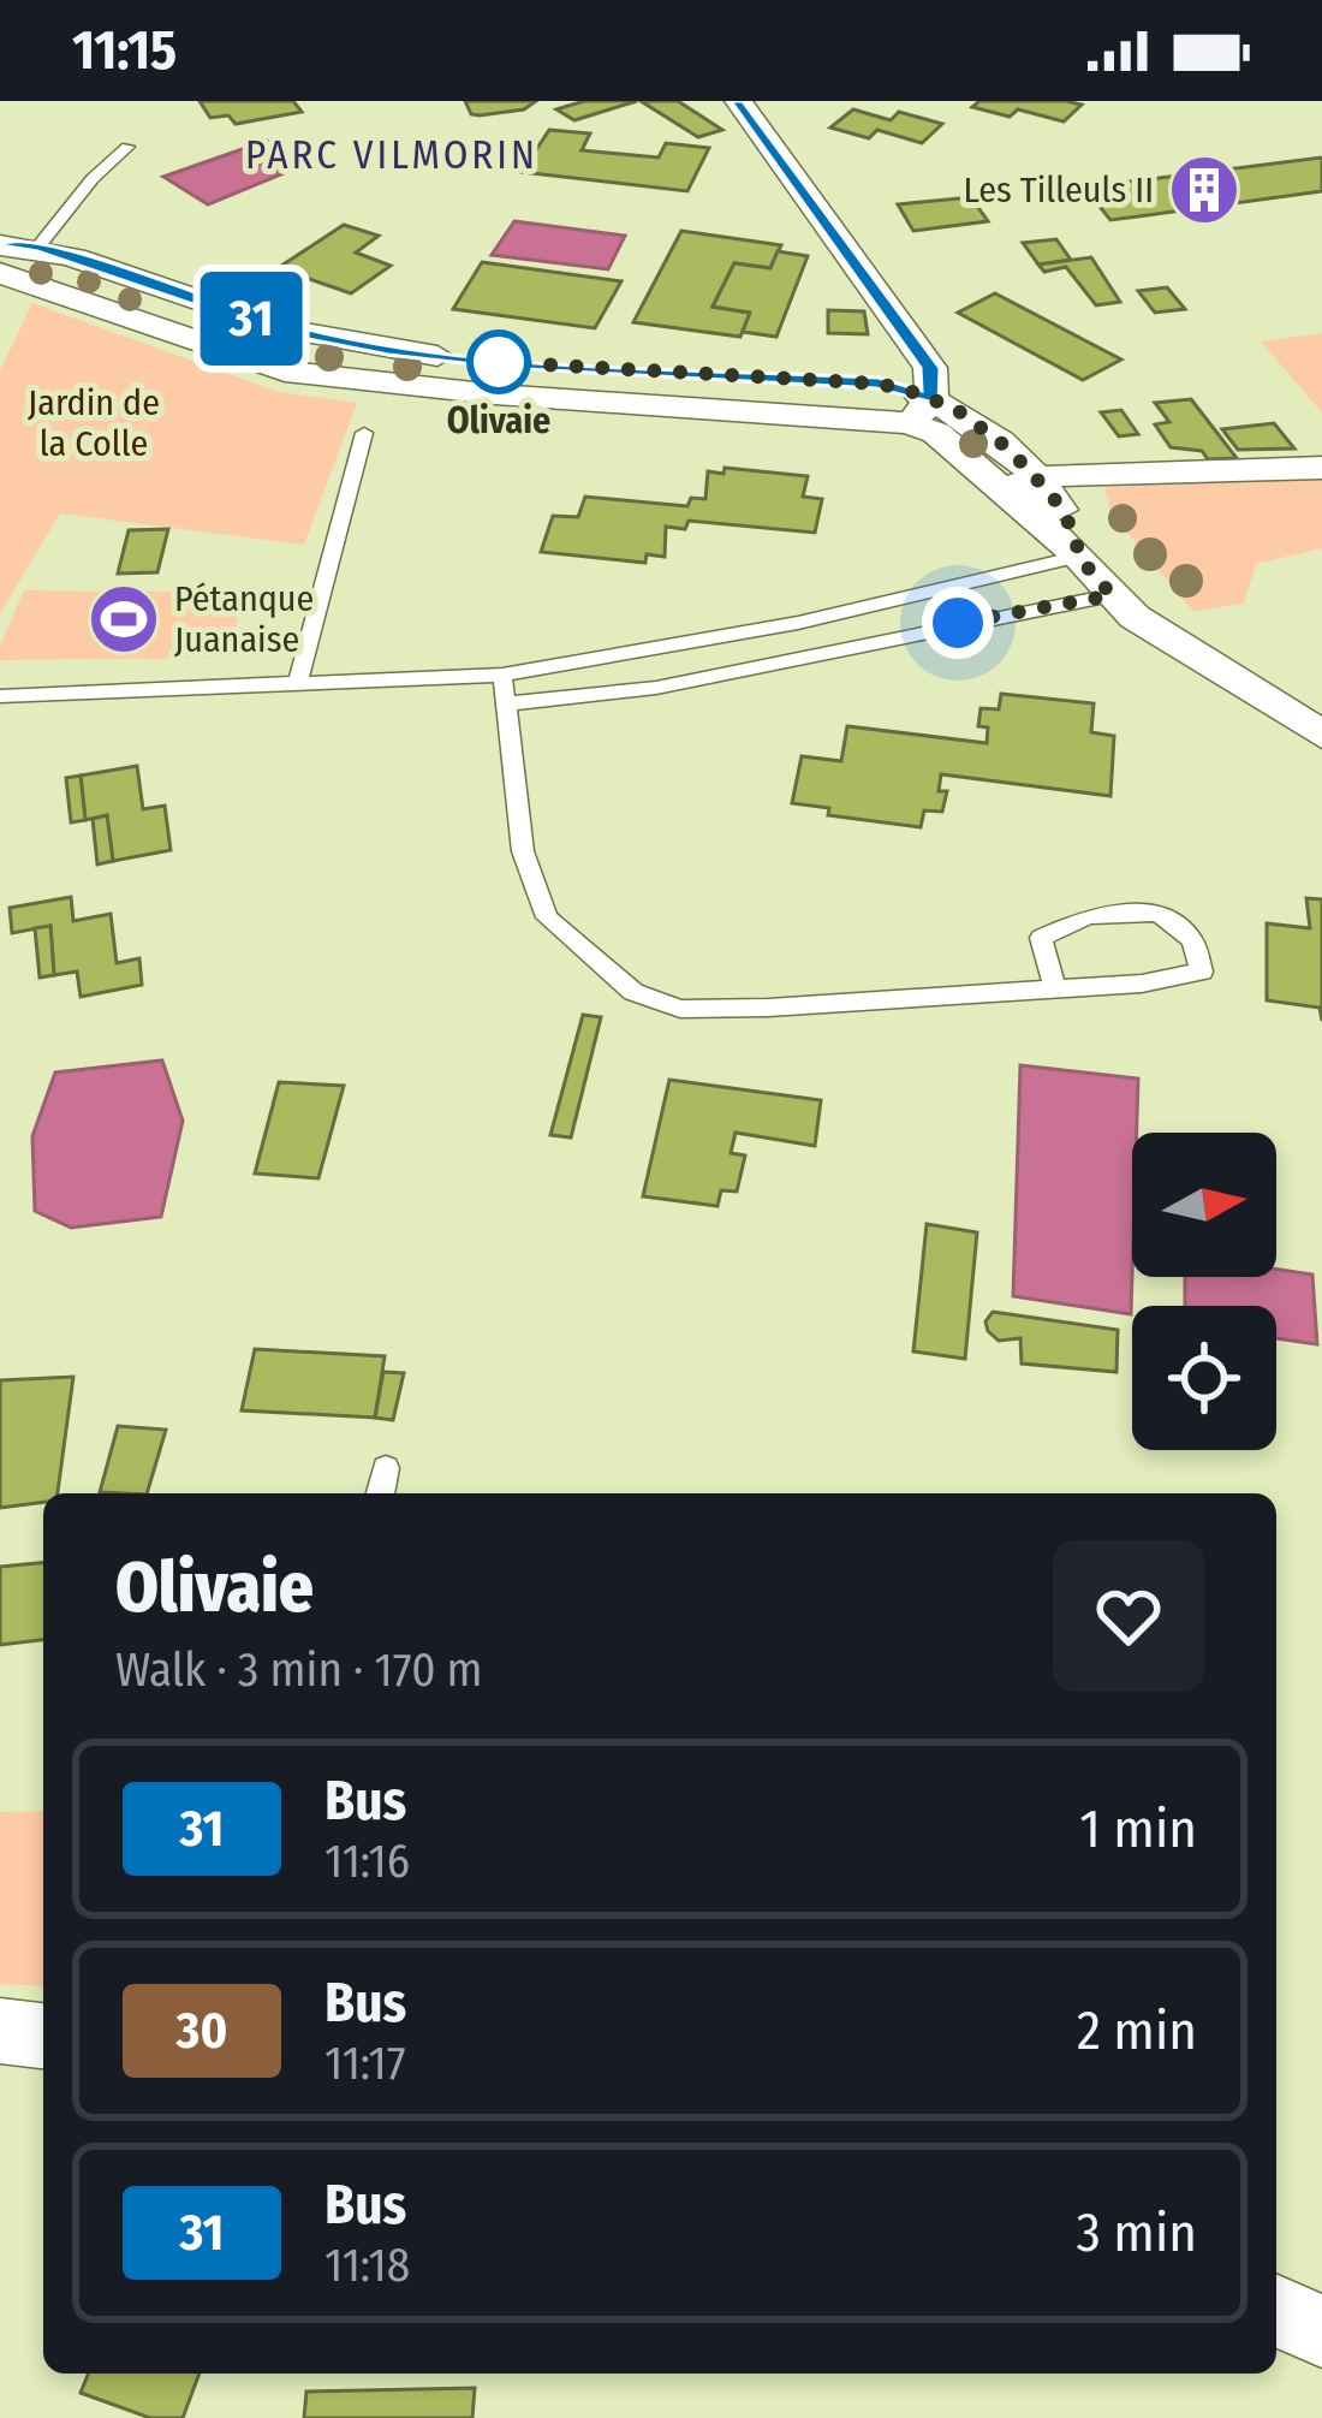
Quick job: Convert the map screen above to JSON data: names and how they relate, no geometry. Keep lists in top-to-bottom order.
{
  "districts": ["PARC VILMORIN"],
  "parks": ["Jardin de la Colle"],
  "places": {
    "building": ["Les Tilleuls II"],
    "other": ["Olivaie"],
    "sports": ["Pétanque Juanaise"]
  },
  "lines": ["bus line 31"],
  "north": "right",
  "page": {
    "status": "11:15",
    "on_map": "31",
    "heading": ["Olivaie", "Walk · 3 min · 170 m"],
    "list": [
      {
        "mark": "31",
        "name": "Bus",
        "note": "11:16",
        "value": "1 min"
      },
      {
        "mark": "30",
        "name": "Bus",
        "note": "11:17",
        "value": "2 min"
      },
      {
        "mark": "31",
        "name": "Bus",
        "note": "11:18",
        "value": "3 min"
      }
    ]
  }
}
